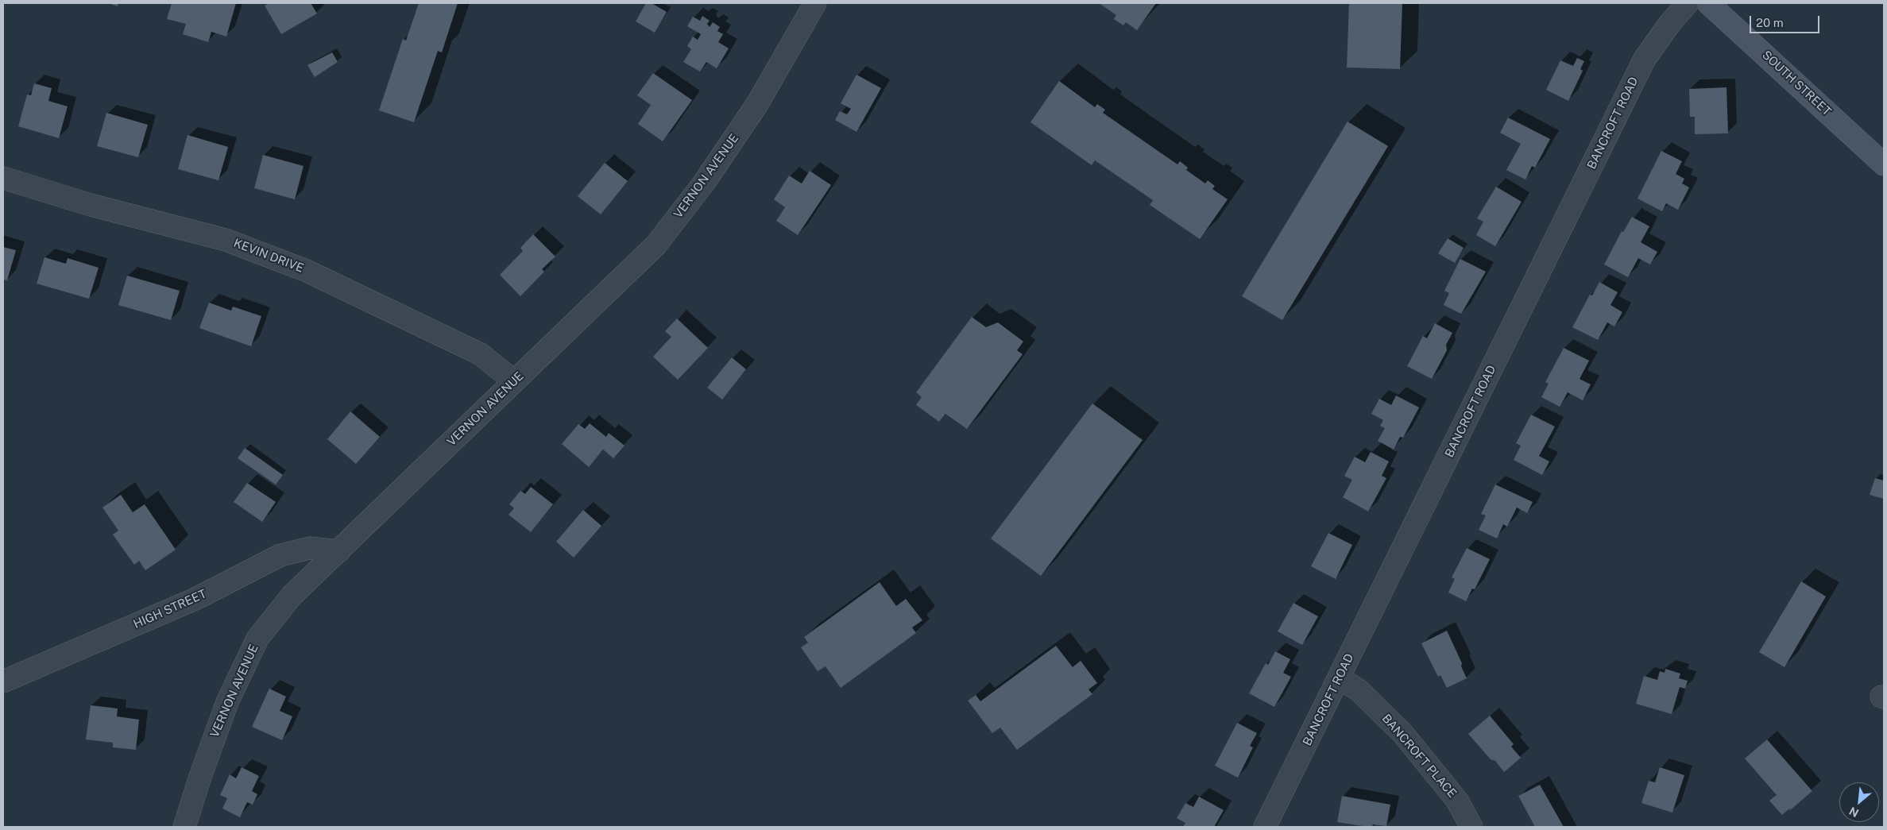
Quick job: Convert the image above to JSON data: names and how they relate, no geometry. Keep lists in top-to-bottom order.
{
  "streets": {
    "street": [
      "SOUTH STREET",
      "BANCROFT ROAD",
      "VERNON AVENUE",
      "KEVIN DRIVE",
      "HIGH STREET",
      "BANCROFT PLACE"
    ]
  },
  "crossings": [
    ["BANCROFT ROAD", "BANCROFT PLACE"],
    ["VERNON AVENUE", "KEVIN DRIVE"],
    ["VERNON AVENUE", "HIGH STREET"]
  ],
  "scale_bar": "20 m",
  "north": "bottom left"
}
